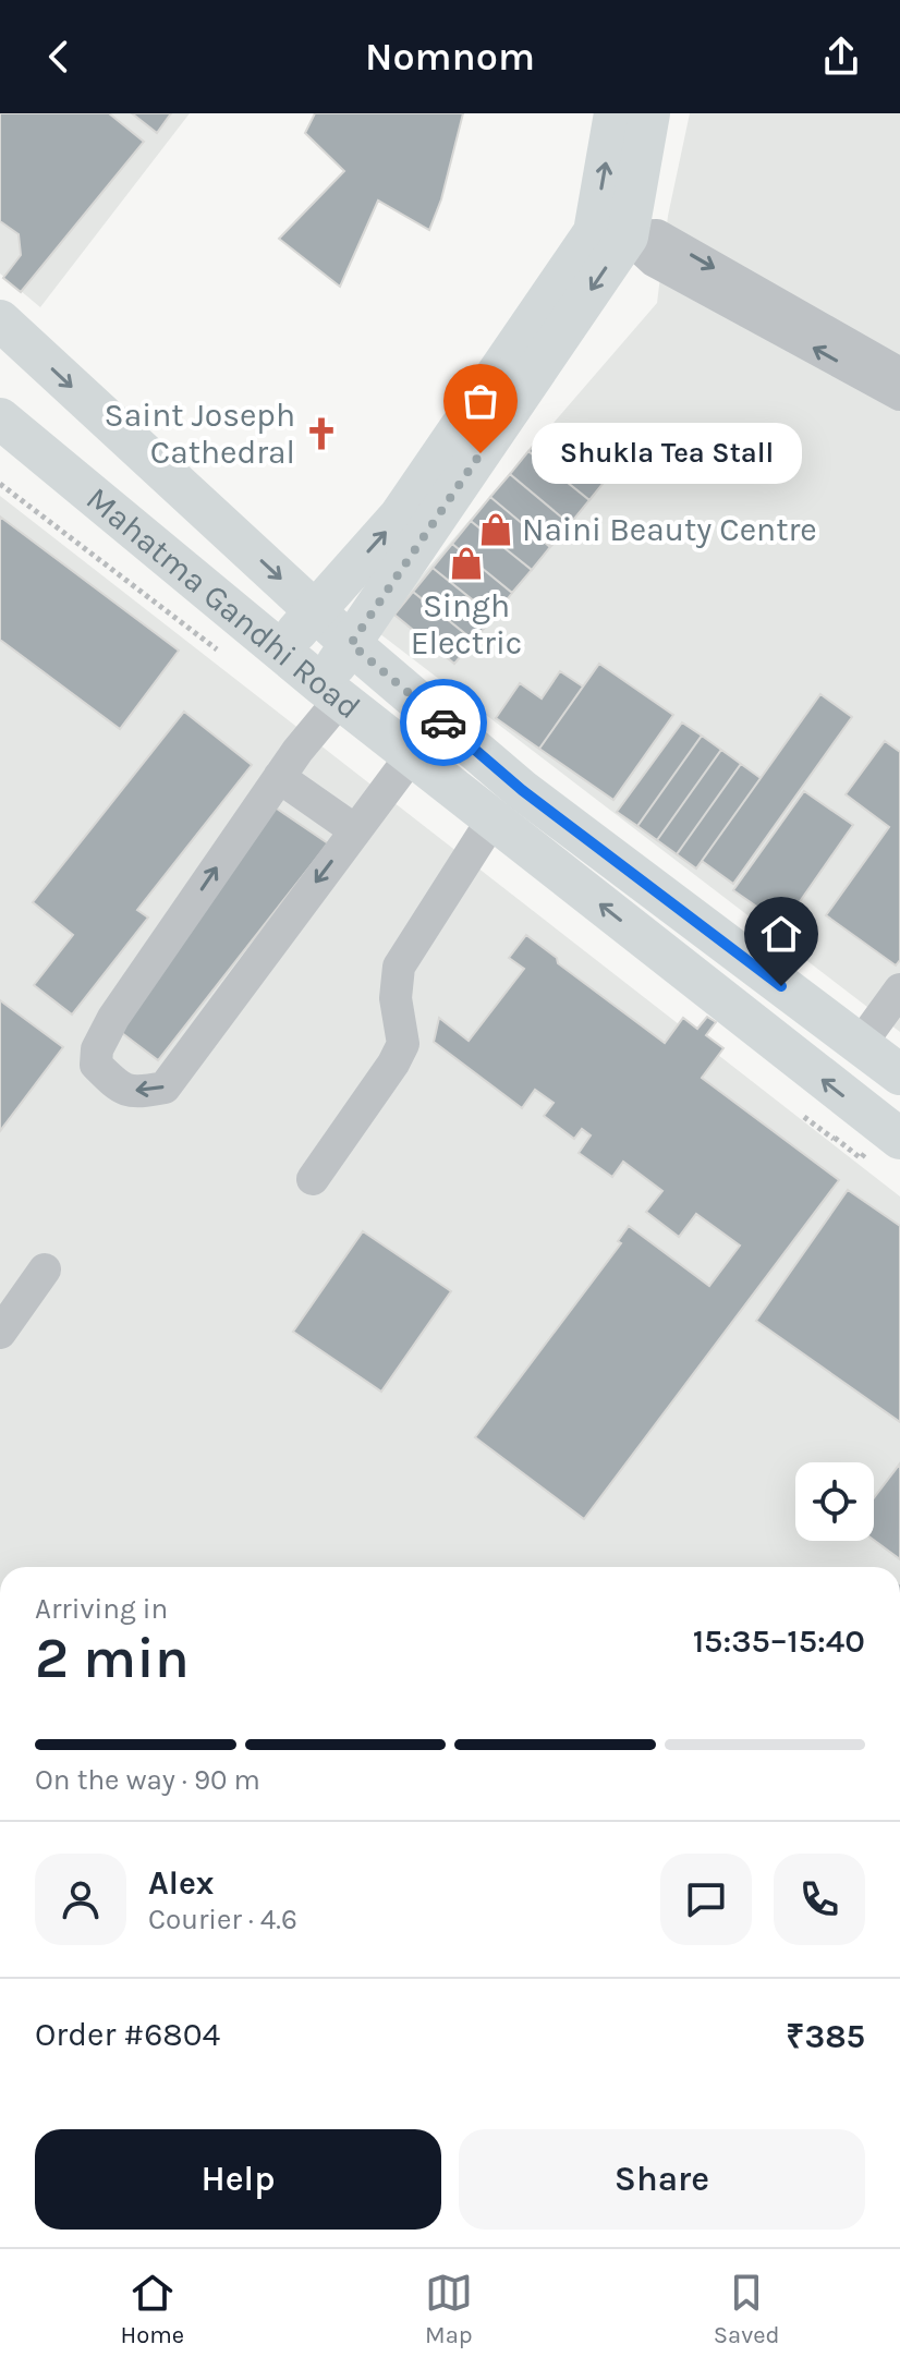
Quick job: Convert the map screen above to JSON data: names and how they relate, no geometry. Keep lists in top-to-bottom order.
{
  "streets": {
    "main road": ["Mahatma Gandhi Road"]
  },
  "places": {
    "church": ["Saint Joseph Cathedral"],
    "other": ["Shukla Tea Stall"],
    "shop": ["Naini Beauty Centre", "Singh Electric"]
  },
  "page": {
    "header": "Nomnom",
    "bubble": "Shukla Tea Stall",
    "heading": ["2 min", "Arriving in", "15:35–15:40"],
    "panel": [
      "Alex",
      "Courier · 4.6",
      "Order #6804",
      "₹385"
    ],
    "bar": "On the way · 90 m",
    "buttons": ["Help", "Share"],
    "tabs": ["Home", "Map", "Saved"]
  }
}
